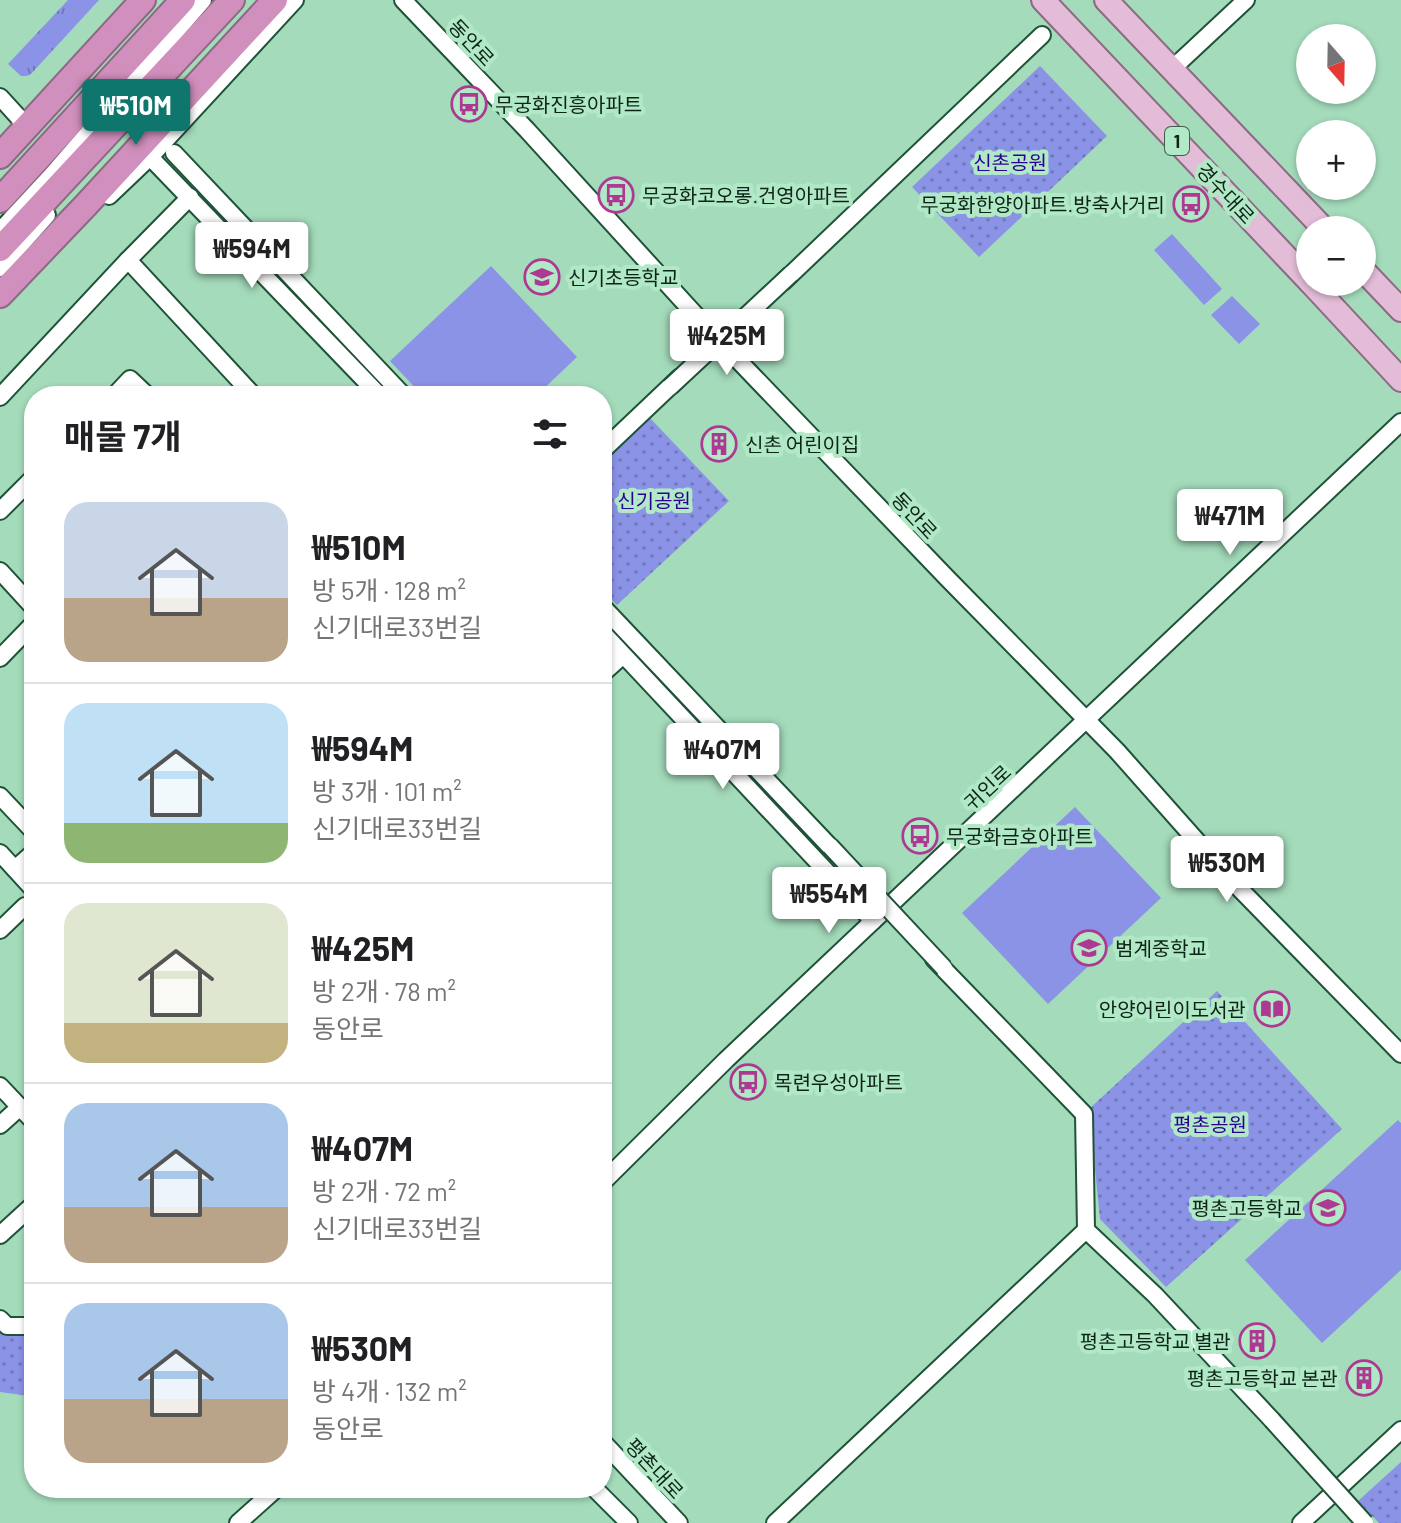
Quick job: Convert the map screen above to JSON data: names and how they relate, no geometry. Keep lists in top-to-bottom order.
{
  "streets": {
    "main road": ["1", "경수대로"],
    "street": ["동안로", "귀인로", "평촌대로"]
  },
  "crossings": [
    ["동안로", "귀인로"]
  ],
  "parks": ["신촌공원", "신기공원", "평촌공원"],
  "places": {
    "bus stop": [
      "무궁화진흥아파트",
      "무궁화코오롱.건영아파트",
      "무궁화한양아파트.방축사거리",
      "무궁화금호아파트",
      "목련우성아파트"
    ],
    "school or university": ["신기초등학교", "범계중학교", "평촌고등학교"],
    "building": ["신촌 어린이집", "평촌고등학교 별관", "평촌고등학교 본관"],
    "library": ["안양어린이도서관"]
  },
  "north": "bottom",
  "page": {
    "map_buttons": ["+", "−"],
    "price": [
      "₩510M",
      "₩594M",
      "₩425M",
      "₩471M",
      "₩407M",
      "₩530M",
      "₩554M"
    ],
    "heading": "매물 7개",
    "list": [
      {
        "name": "₩510M",
        "note": "방 5개 · 128 m² · 신기대로33번길"
      },
      {
        "name": "₩594M",
        "note": "방 3개 · 101 m² · 신기대로33번길"
      },
      {
        "name": "₩425M",
        "note": "방 2개 · 78 m² · 동안로"
      },
      {
        "name": "₩407M",
        "note": "방 2개 · 72 m² · 신기대로33번길"
      },
      {
        "name": "₩530M",
        "note": "방 4개 · 132 m² · 동안로"
      }
    ]
  }
}
